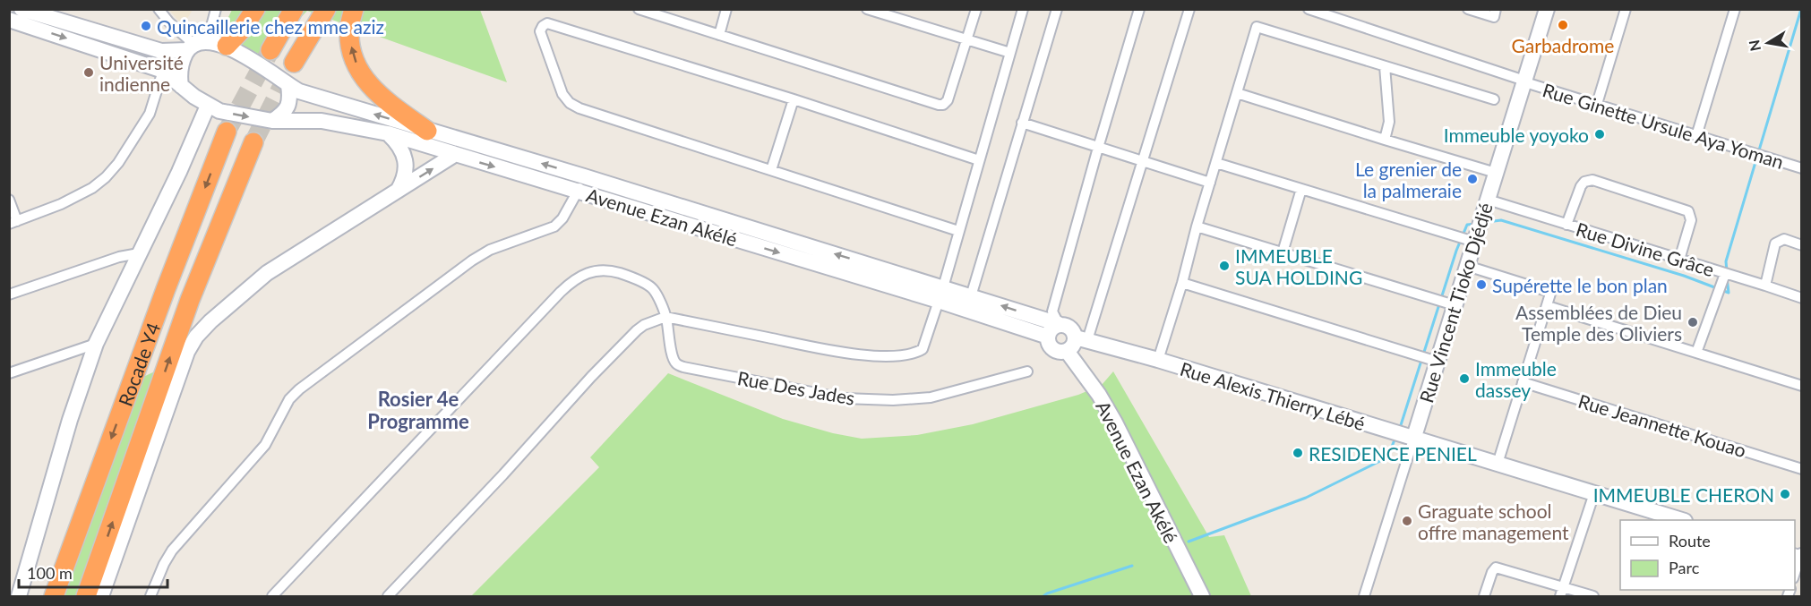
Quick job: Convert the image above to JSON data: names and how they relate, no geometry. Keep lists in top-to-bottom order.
{
  "streets": {
    "highway": ["Rocade Y4"],
    "main road": ["Avenue Ezan Akélé", "Rue Vincent Tioko Djédjé", "Rue Alexis Thierry Lébé"],
    "street": [
      "Rue Ginette Ursule Aya Yoman",
      "Rue Divine Grâce",
      "Rue Des Jades",
      "Rue Jeannette Kouao"
    ]
  },
  "crossings": [
    ["Rue Ginette Ursule Aya Yoman", "Rue Vincent Tioko Djédjé"],
    ["Avenue Ezan Akélé", "Rue Alexis Thierry Lébé"],
    ["Rue Divine Grâce", "Rue Vincent Tioko Djédjé"],
    ["Rue Vincent Tioko Djédjé", "Rue Alexis Thierry Lébé"]
  ],
  "districts": ["Rosier 4e Programme"],
  "places": [
    "Garbadrome",
    "Quincaillerie chez mme aziz",
    "Université indienne",
    "Immeuble yoyoko",
    "Le grenier de la palmeraie",
    "IMMEUBLE SUA HOLDING",
    "Supérette le bon plan",
    "Assemblées de Dieu Temple des Oliviers",
    "Immeuble dassey",
    "RESIDENCE PENIEL",
    "IMMEUBLE CHERON",
    "Graguate school offre management"
  ],
  "legend": ["Route", "Parc"],
  "scale_bar": "100 m",
  "north": "left"
}
